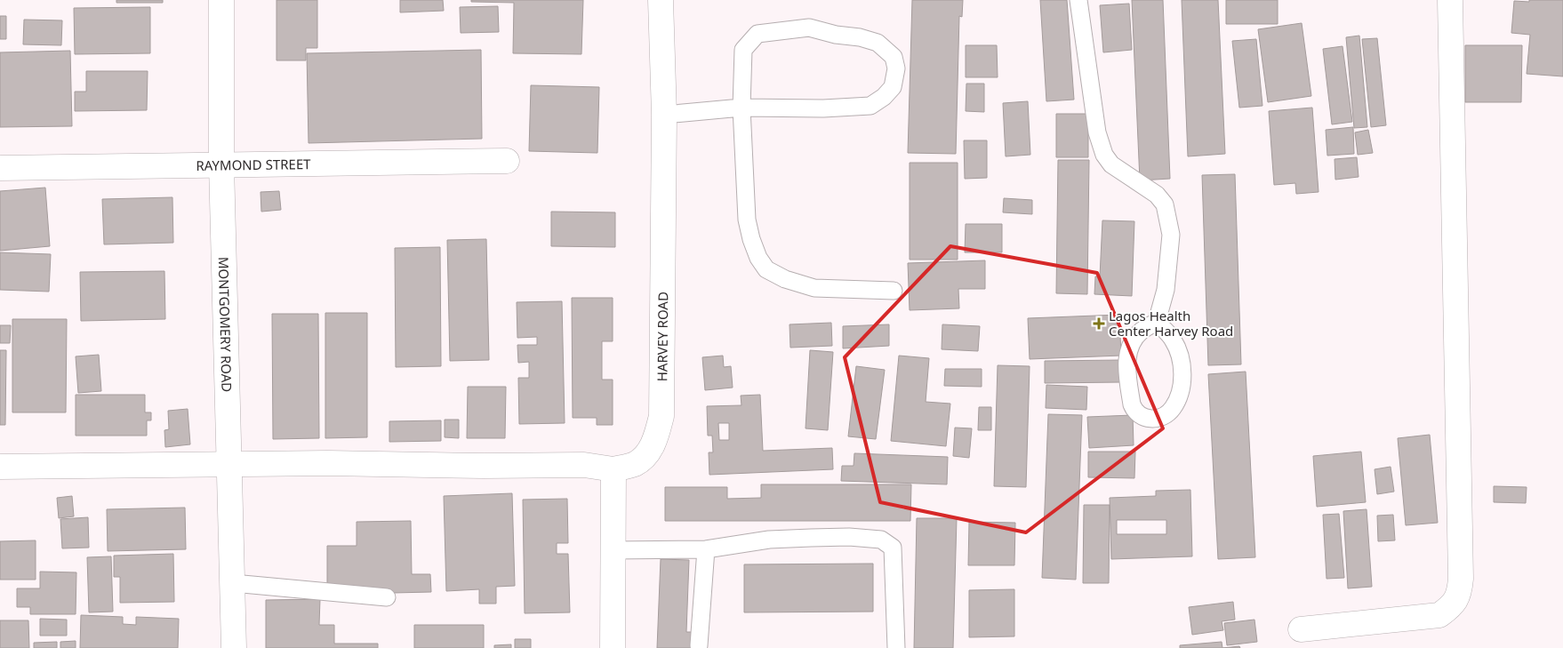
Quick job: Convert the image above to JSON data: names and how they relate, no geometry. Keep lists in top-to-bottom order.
{
  "streets": {
    "street": ["RAYMOND STREET", "MONTGOMERY ROAD", "HARVEY ROAD"]
  },
  "crossings": [
    ["RAYMOND STREET", "MONTGOMERY ROAD"]
  ],
  "places": {
    "health": ["Lagos Health Center Harvey Road"]
  }
}
